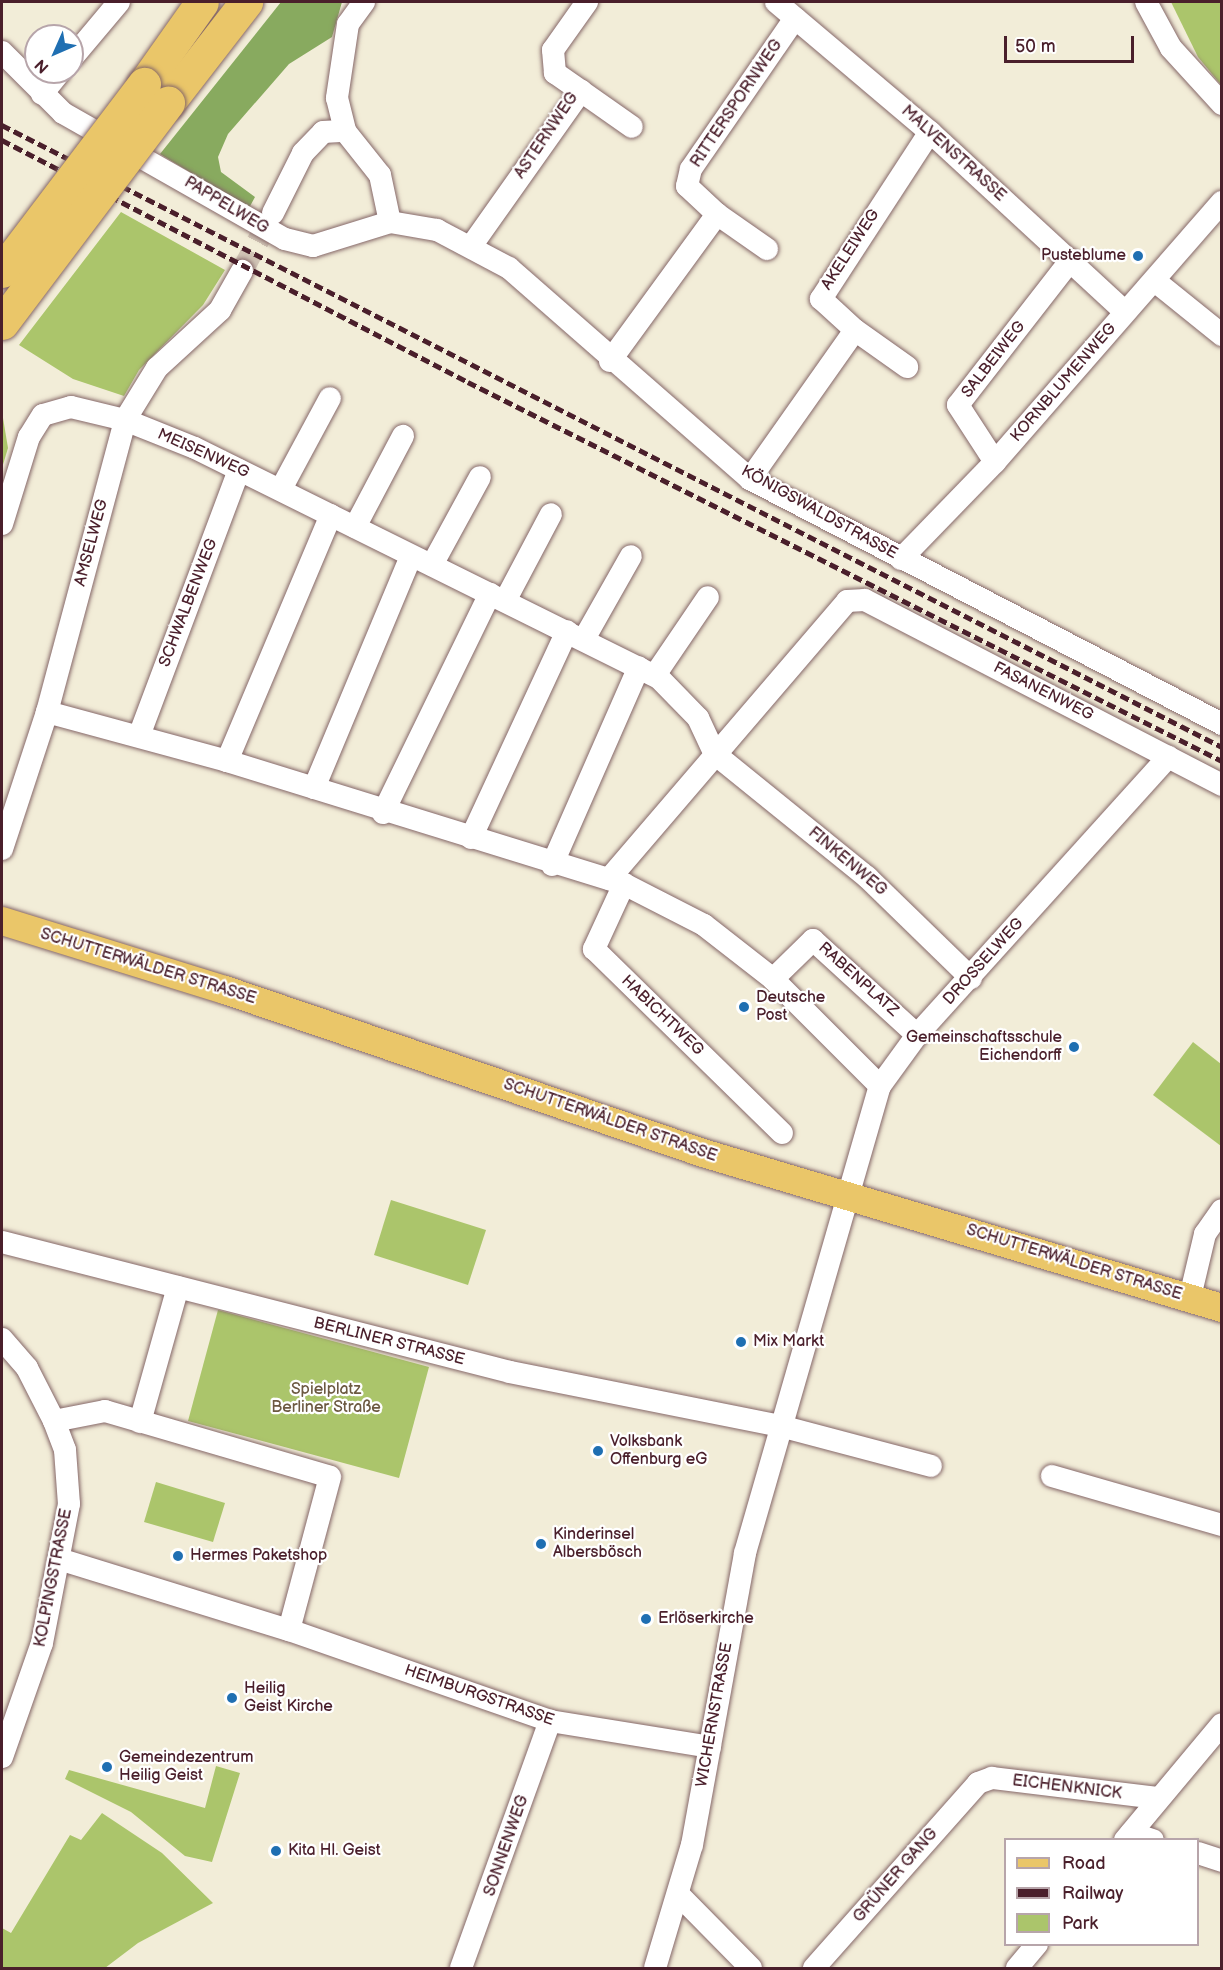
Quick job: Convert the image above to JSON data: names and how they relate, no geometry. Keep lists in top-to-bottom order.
{
  "streets": {
    "main road": ["SCHUTTERWÄLDER STRASSE"],
    "street": [
      "RITTERSPORNWEG",
      "ASTERNWEG",
      "MALVENSTRASSE",
      "PAPPELWEG",
      "AKELEIWEG",
      "SALBEIWEG",
      "KORNBLUMENWEG",
      "MEISENWEG",
      "KÖNIGSWALDSTRASSE",
      "AMSELWEG",
      "SCHWALBENWEG",
      "FASANENWEG",
      "FINKENWEG",
      "DROSSELWEG",
      "RABENPLATZ",
      "HABICHTWEG",
      "BERLINER STRASSE",
      "KOLPINGSTRASSE",
      "HEIMBURGSTRASSE",
      "WICHERNSTRASSE",
      "EICHENKNICK",
      "SONNENWEG",
      "GRÜNER GANG"
    ]
  },
  "crossings": [
    ["RITTERSPORNWEG", "MALVENSTRASSE"],
    ["ASTERNWEG", "KÖNIGSWALDSTRASSE"],
    ["MALVENSTRASSE", "AKELEIWEG"],
    ["MALVENSTRASSE", "SALBEIWEG"],
    ["MALVENSTRASSE", "KORNBLUMENWEG"],
    ["PAPPELWEG", "KÖNIGSWALDSTRASSE"],
    ["SALBEIWEG", "KORNBLUMENWEG"],
    ["KORNBLUMENWEG", "KÖNIGSWALDSTRASSE"],
    ["MEISENWEG", "AMSELWEG"],
    ["MEISENWEG", "SCHWALBENWEG"],
    ["MEISENWEG", "FASANENWEG"],
    ["MEISENWEG", "FINKENWEG"],
    ["FASANENWEG", "FINKENWEG"],
    ["FASANENWEG", "DROSSELWEG"],
    ["FINKENWEG", "DROSSELWEG"],
    ["DROSSELWEG", "SCHUTTERWÄLDER STRASSE"],
    ["DROSSELWEG", "RABENPLATZ"],
    ["DROSSELWEG", "WICHERNSTRASSE"],
    ["SCHUTTERWÄLDER STRASSE", "WICHERNSTRASSE"],
    ["BERLINER STRASSE", "WICHERNSTRASSE"],
    ["KOLPINGSTRASSE", "HEIMBURGSTRASSE"],
    ["HEIMBURGSTRASSE", "WICHERNSTRASSE"],
    ["HEIMBURGSTRASSE", "SONNENWEG"],
    ["EICHENKNICK", "GRÜNER GANG"]
  ],
  "parks": ["Spielplatz Berliner Straße"],
  "places": [
    "Pusteblume",
    "Deutsche Post",
    "Gemeinschaftsschule Eichendorff",
    "Mix Markt",
    "Volksbank Offenburg eG",
    "Kinderinsel Albersbösch",
    "Hermes Paketshop",
    "Erlöserkirche",
    "Heilig Geist Kirche",
    "Gemeindezentrum Heilig Geist",
    "Kita Hl. Geist"
  ],
  "legend": ["Road", "Railway", "Park"],
  "scale_bar": "50 m",
  "north": "bottom left"
}
